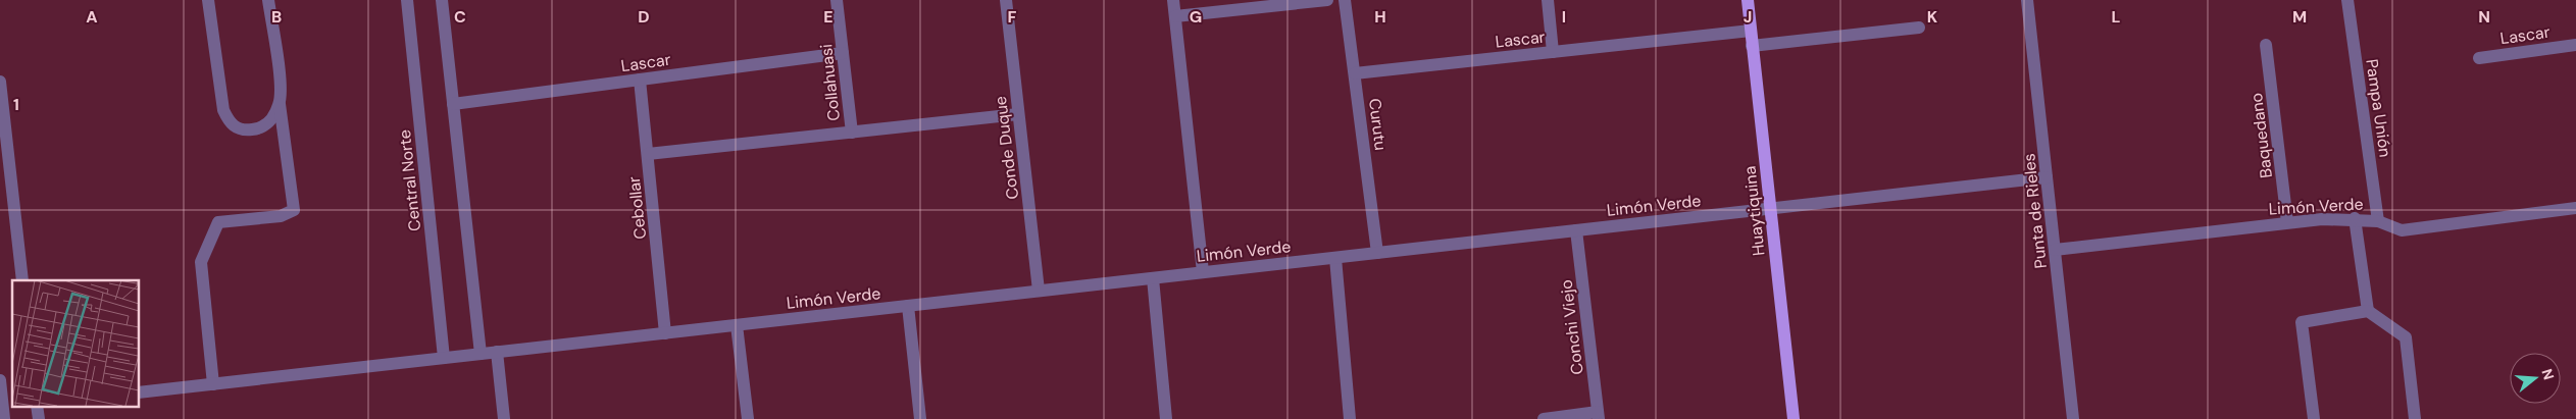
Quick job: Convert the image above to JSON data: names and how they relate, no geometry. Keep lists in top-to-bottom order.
{
  "streets": {
    "main road": ["Huaytiquina"],
    "street": [
      "Lascar",
      "Collahuasi",
      "Pampa Unión",
      "Curutu",
      "Baquedano",
      "Conde Duque",
      "Central Norte",
      "Limón Verde",
      "Cebollar",
      "Punta de Rieles",
      "Conchi Viejo"
    ]
  },
  "crossings": [
    ["Lascar", "Collahuasi"],
    ["Lascar", "Curutu"],
    ["Lascar", "Cebollar"],
    ["Lascar", "Huaytiquina"],
    ["Pampa Unión", "Limón Verde"],
    ["Curutu", "Limón Verde"],
    ["Baquedano", "Limón Verde"],
    ["Conde Duque", "Limón Verde"],
    ["Central Norte", "Limón Verde"],
    ["Limón Verde", "Cebollar"],
    ["Limón Verde", "Huaytiquina"],
    ["Limón Verde", "Punta de Rieles"],
    ["Limón Verde", "Conchi Viejo"]
  ],
  "north": "right",
  "grid": {
    "columns": [
      "A",
      "B",
      "C",
      "D",
      "E",
      "F",
      "G",
      "H",
      "I",
      "J",
      "K",
      "L",
      "M",
      "N"
    ],
    "rows": ["1"]
  }
}
